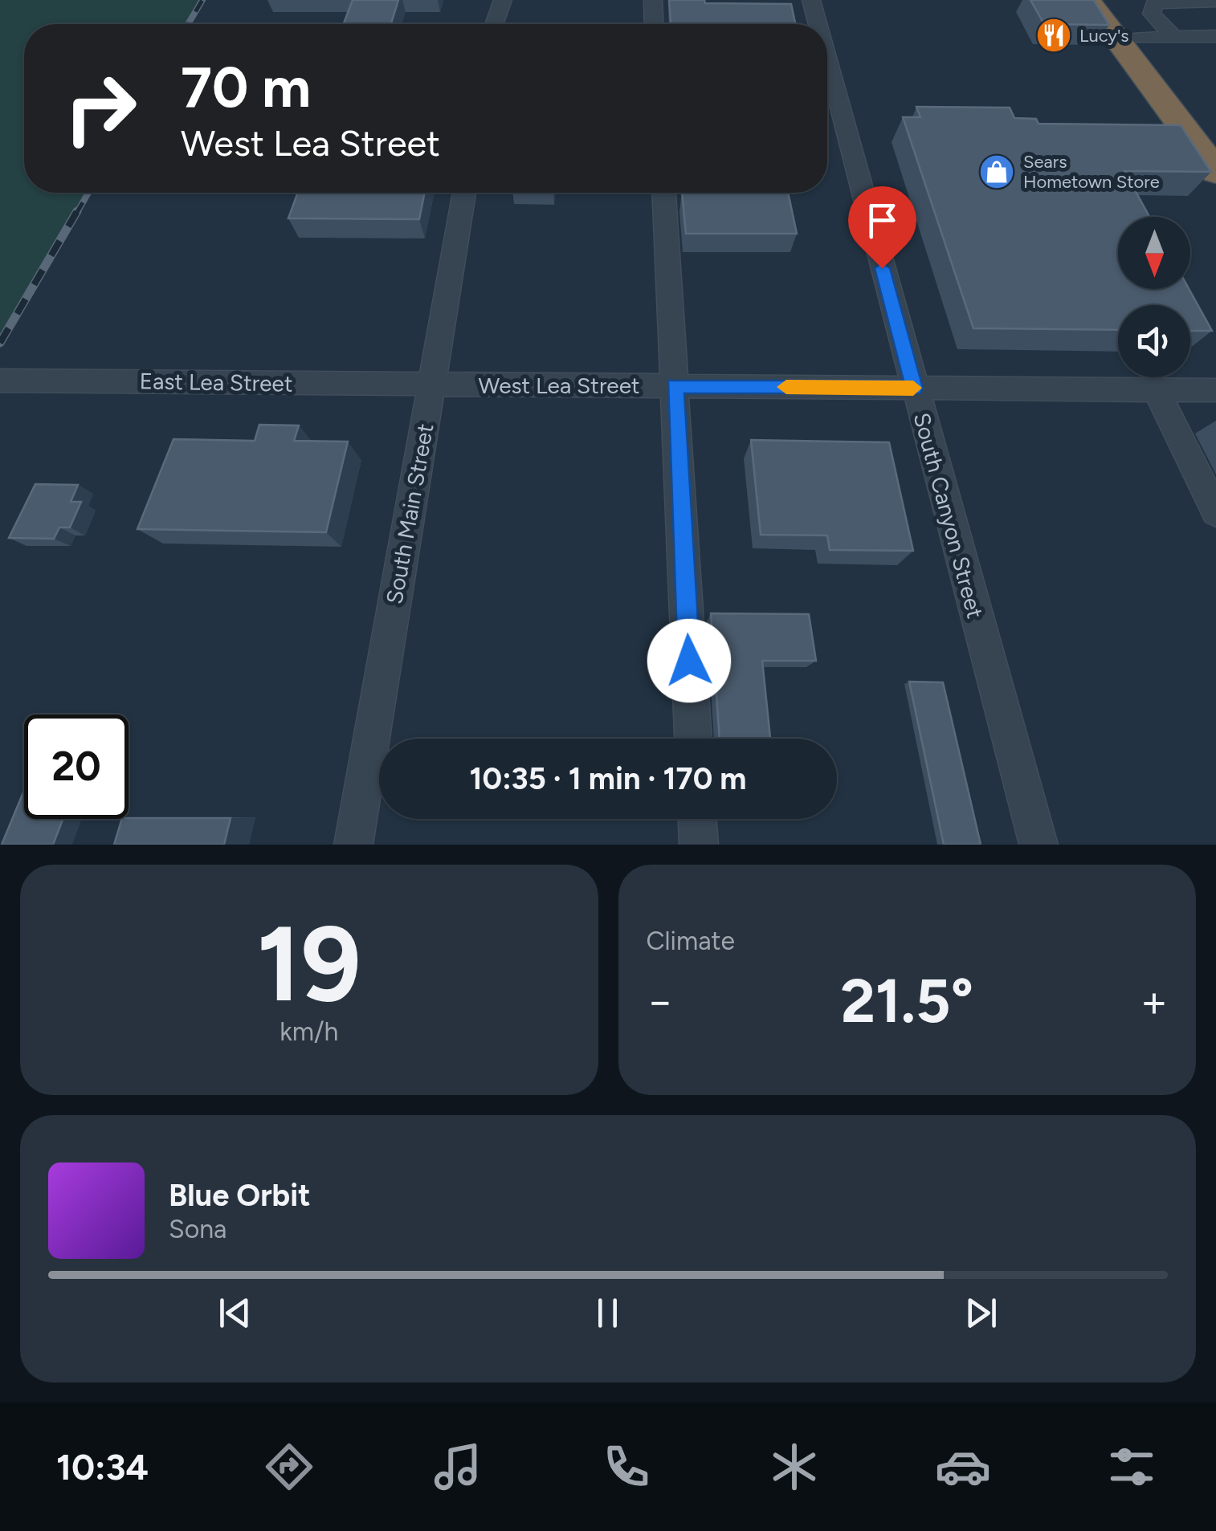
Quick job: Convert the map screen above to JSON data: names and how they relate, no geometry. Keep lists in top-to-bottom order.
{
  "streets": {
    "street": [
      "East Lea Street",
      "West Lea Street",
      "South Main Street",
      "South Canyon Street"
    ]
  },
  "crossings": [
    ["East Lea Street", "West Lea Street"],
    ["East Lea Street", "South Main Street"],
    ["West Lea Street", "South Main Street"],
    ["West Lea Street", "South Canyon Street"]
  ],
  "places": {
    "restaurant": ["Lucy's"],
    "shop": ["Sears Hometown Store"]
  },
  "north": "bottom",
  "page": {
    "turn": ["70 m", "West Lea Street"],
    "limit": "20",
    "trip": "10:35 · 1 min · 170 m",
    "tile": [
      ["19", "km/h"],
      "Climate"
    ],
    "heat": ["−", "21.5°", "+"],
    "song": ["Blue Orbit", "Sona"],
    "tabs": "10:34"
  }
}
